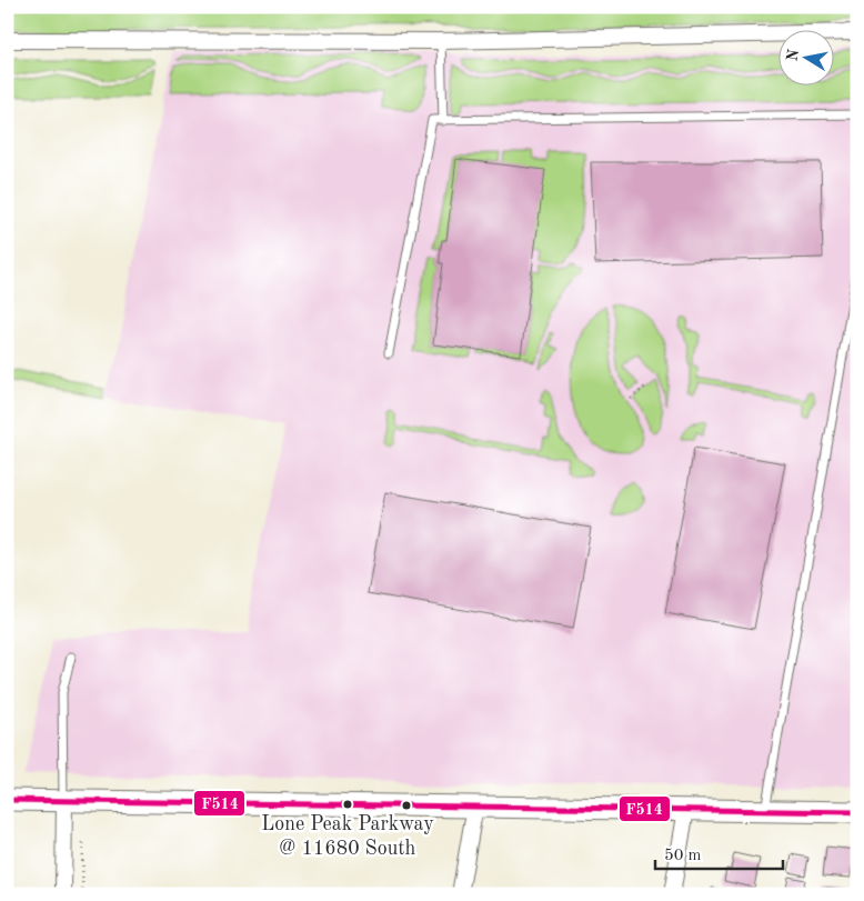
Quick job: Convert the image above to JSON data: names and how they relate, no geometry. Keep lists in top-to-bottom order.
{
  "places": ["Lone Peak Parkway @ 11680 South"],
  "lines": ["transit line F514"],
  "scale_bar": "50 m",
  "north": "left"
}
